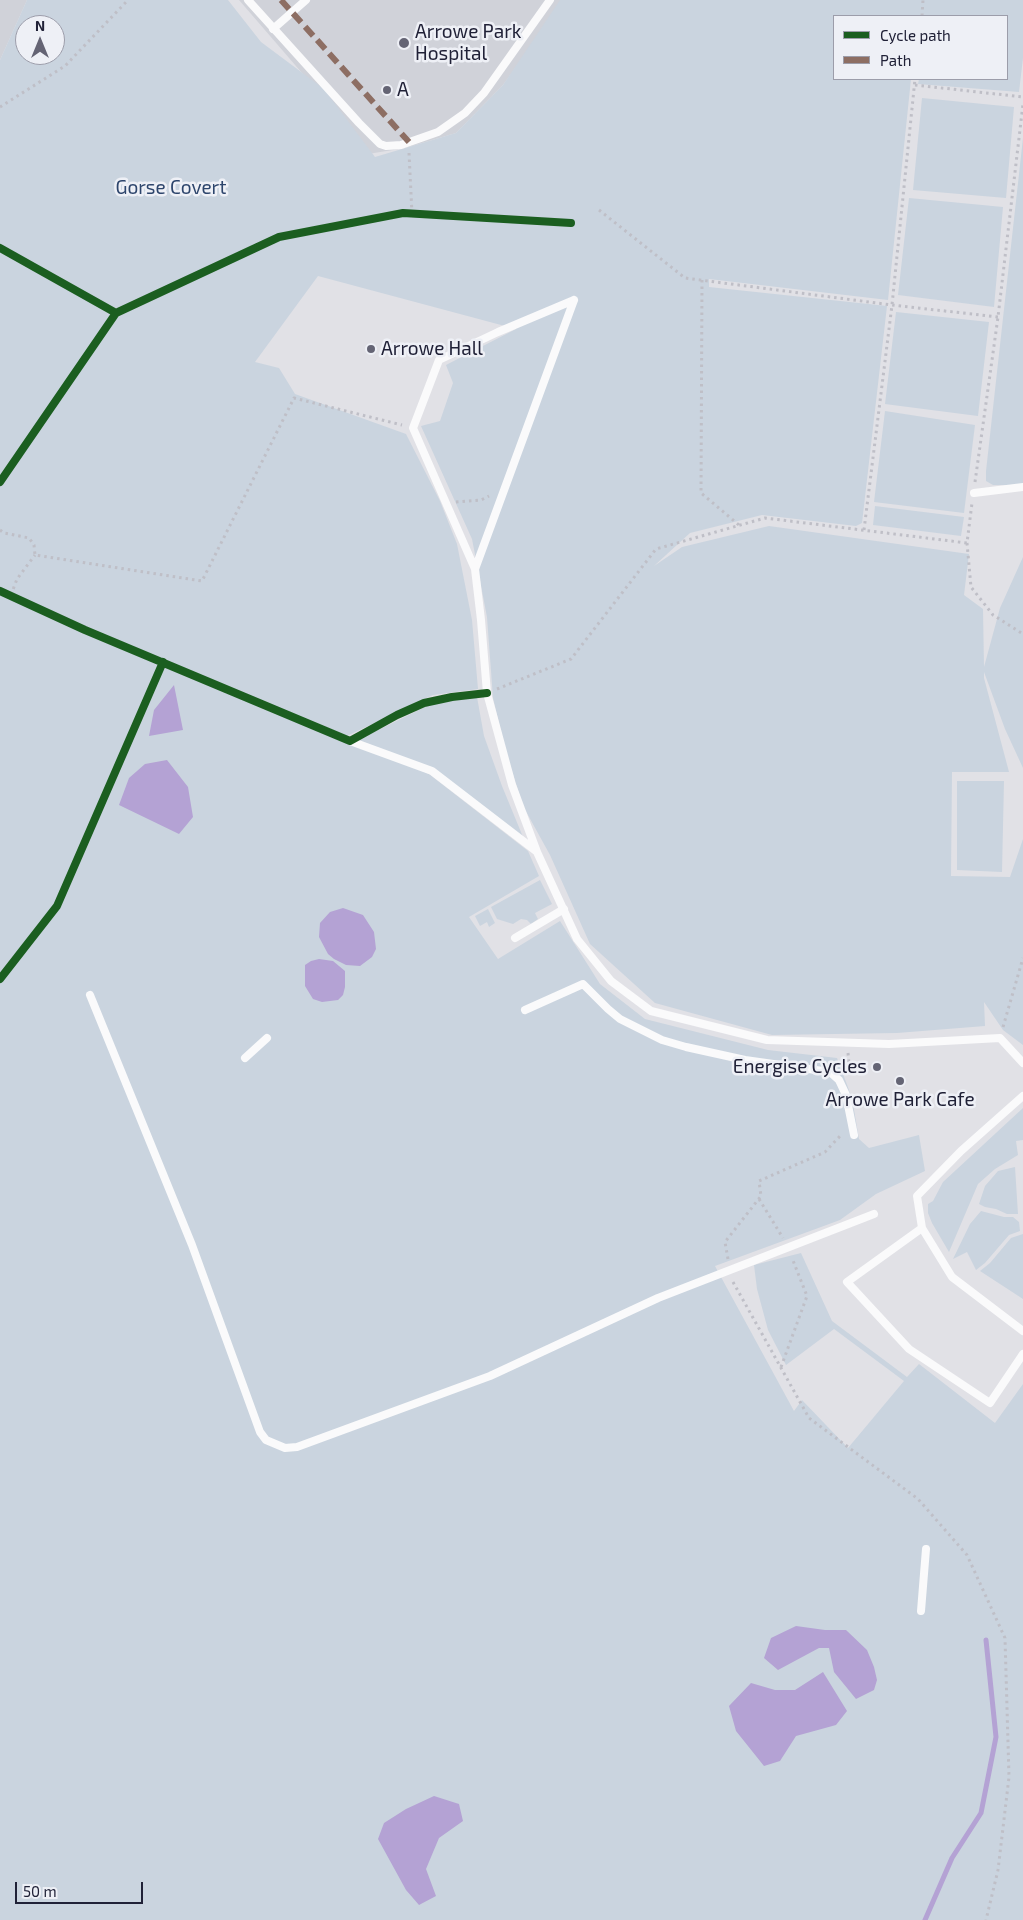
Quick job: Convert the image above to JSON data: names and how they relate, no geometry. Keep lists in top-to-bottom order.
{
  "parks": ["Gorse Covert"],
  "places": [
    "Arrowe Park Hospital",
    "A",
    "Arrowe Hall",
    "Energise Cycles",
    "Arrowe Park Cafe"
  ],
  "legend": ["Cycle path", "Path"],
  "scale_bar": "50 m",
  "north": "top"
}
